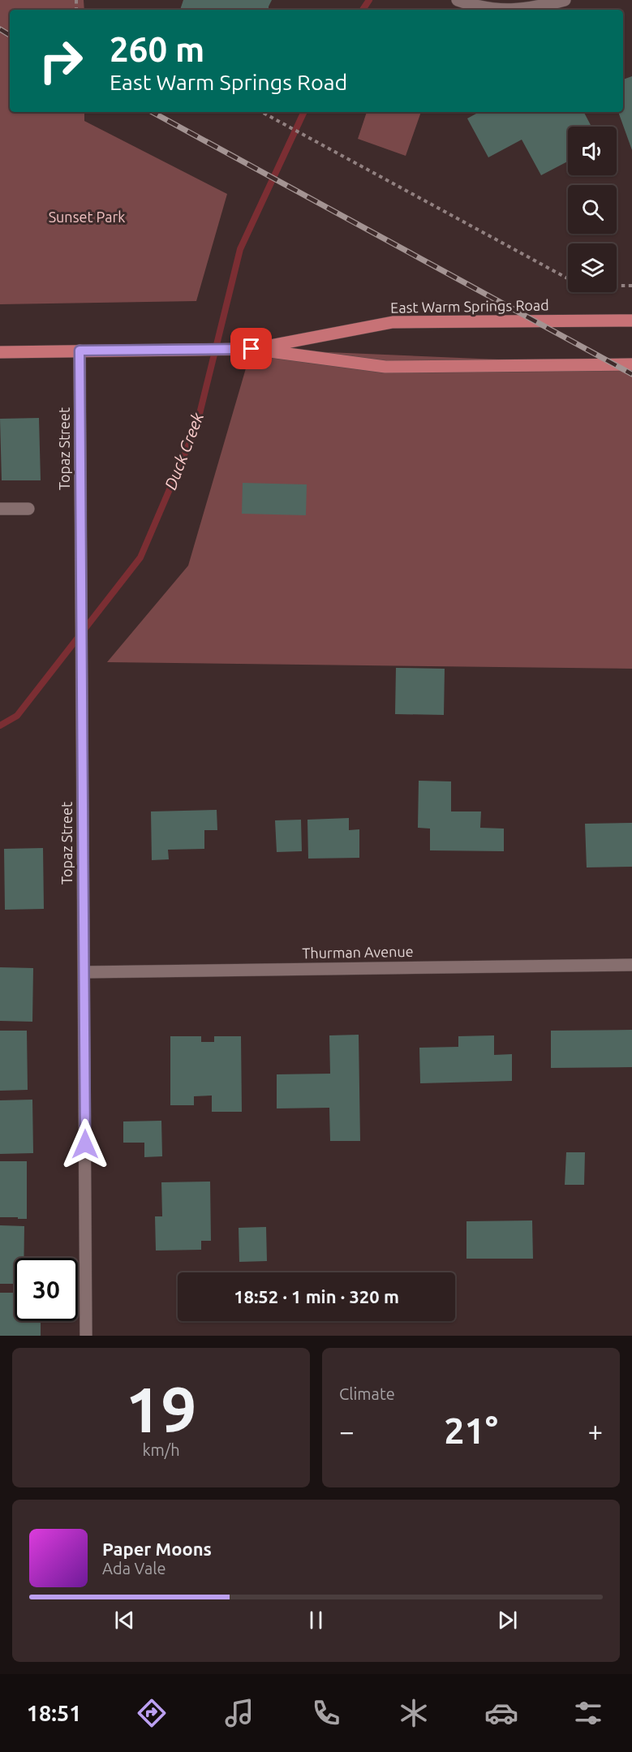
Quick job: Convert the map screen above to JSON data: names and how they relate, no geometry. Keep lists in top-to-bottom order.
{
  "streets": {
    "main road": ["East Warm Springs Road"],
    "street": ["Topaz Street", "Thurman Avenue"]
  },
  "crossings": [
    ["East Warm Springs Road", "Topaz Street"],
    ["Topaz Street", "Thurman Avenue"]
  ],
  "water": ["Duck Creek"],
  "parks": ["Sunset Park"],
  "page": {
    "turn": ["260 m", "East Warm Springs Road"],
    "limit": "30",
    "trip": "18:52 · 1 min · 320 m",
    "tile": [
      ["19", "km/h"],
      "Climate"
    ],
    "heat": ["−", "21°", "+"],
    "song": ["Paper Moons", "Ada Vale"],
    "tabs": "18:51"
  }
}
